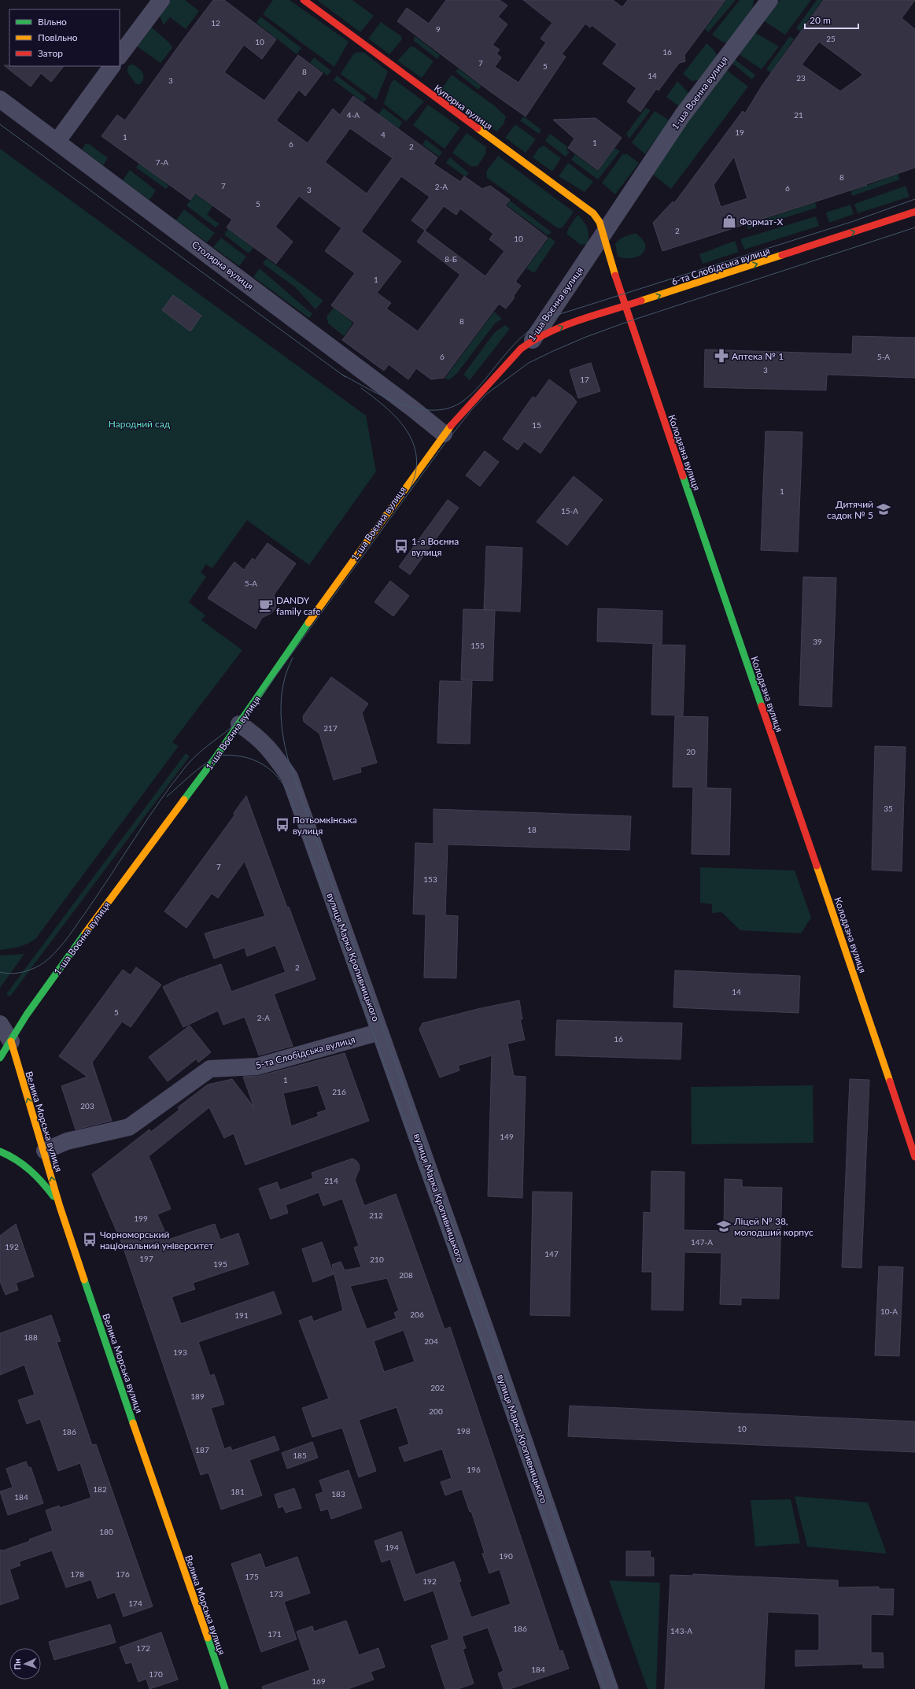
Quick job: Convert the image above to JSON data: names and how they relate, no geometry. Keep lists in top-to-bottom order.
{
  "streets": {
    "street": [
      "1-ша Воєнна вулиця",
      "Купорна вулиця",
      "Столярна вулиця",
      "6-та Слобідська вулиця",
      "Колодязна вулиця",
      "вулиця Марка Кропивницького",
      "5-та Слобідська вулиця",
      "Велика Морська вулиця"
    ]
  },
  "crossings": [
    ["1-ша Воєнна вулиця", "Купорна вулиця"],
    ["1-ша Воєнна вулиця", "Столярна вулиця"],
    ["1-ша Воєнна вулиця", "6-та Слобідська вулиця"],
    ["1-ша Воєнна вулиця", "Колодязна вулиця"],
    ["1-ша Воєнна вулиця", "вулиця Марка Кропивницького"],
    ["1-ша Воєнна вулиця", "Велика Морська вулиця"],
    ["Купорна вулиця", "Колодязна вулиця"],
    ["6-та Слобідська вулиця", "Колодязна вулиця"],
    ["вулиця Марка Кропивницького", "5-та Слобідська вулиця"],
    ["5-та Слобідська вулиця", "Велика Морська вулиця"]
  ],
  "one_way": ["6-та Слобідська вулиця"],
  "parks": ["Народний сад"],
  "places": {
    "shop": ["Формат-X"],
    "pharmacy": ["Аптека № 1"],
    "school or university": ["Дитячий садок № 5", "Ліцей № 38, молодший корпус"],
    "bus stop": ["1-а Воєнна вулиця", "Потьомкінська вулиця", "Чорноморський національний університет"],
    "cafe": ["DANDY family cafe"]
  },
  "house_numbers": [
    "12",
    "9",
    "25",
    "10",
    "16",
    "7",
    "5",
    "8",
    "14",
    "23",
    "3",
    "4-А",
    "21",
    "19",
    "4",
    "1",
    "1",
    "6",
    "2",
    "7-А",
    "8",
    "7",
    "2-А",
    "6",
    "3",
    "5",
    "2",
    "10",
    "8-Б",
    "1",
    "8",
    "6",
    "5-А",
    "3",
    "17",
    "15",
    "1",
    "15-А",
    "5-А",
    "39",
    "155",
    "217",
    "20",
    "35",
    "18",
    "7",
    "153",
    "2",
    "14",
    "5",
    "2-А",
    "16",
    "1",
    "216",
    "203",
    "149",
    "214",
    "212",
    "199",
    "147-А",
    "192",
    "147",
    "197",
    "210",
    "195",
    "208",
    "10-А",
    "206",
    "191",
    "188",
    "204",
    "193",
    "202",
    "189",
    "200",
    "10",
    "198",
    "186",
    "187",
    "185",
    "196",
    "182",
    "181",
    "183",
    "184",
    "180",
    "194",
    "190",
    "178",
    "176",
    "175",
    "192",
    "173",
    "174",
    "186",
    "143-А",
    "171",
    "172",
    "184",
    "170",
    "169"
  ],
  "legend": ["Вільно", "Повільно", "Затор"],
  "scale_bar": "20 m",
  "north": "left"
}
